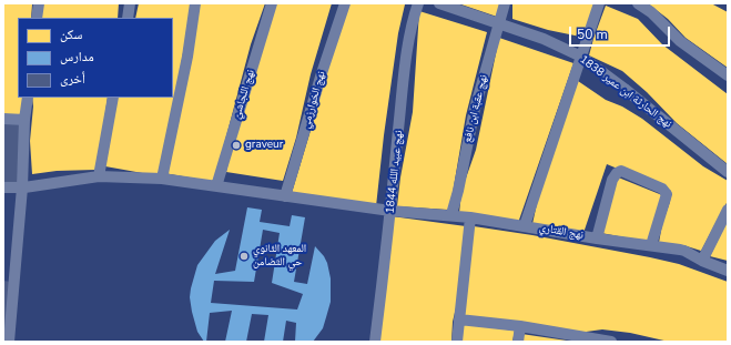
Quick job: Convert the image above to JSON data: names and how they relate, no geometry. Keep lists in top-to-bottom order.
{
  "streets": {
    "street": [
      "نهج الحارثة ابن عمير 1838",
      "نهج النّجاشيّ",
      "نهج الخوارزمي",
      "نهج عقبة ابن نافع",
      "نهج عبيد اللله 1844",
      "نهج القتاري"
    ]
  },
  "crossings": [
    ["نهج الحارثة ابن عمير 1838", "نهج عقبة ابن نافع"],
    ["نهج النّجاشيّ", "نهج القتاري"],
    ["نهج الخوارزمي", "نهج القتاري"],
    ["نهج عقبة ابن نافع", "نهج القتاري"],
    ["نهج عبيد اللله 1844", "نهج القتاري"]
  ],
  "places": ["graveur", "المعهد الثّانوي حي التّضامن"],
  "legend": ["سكن", "مدارس", "أخرى"],
  "scale_bar": "50 m"
}
